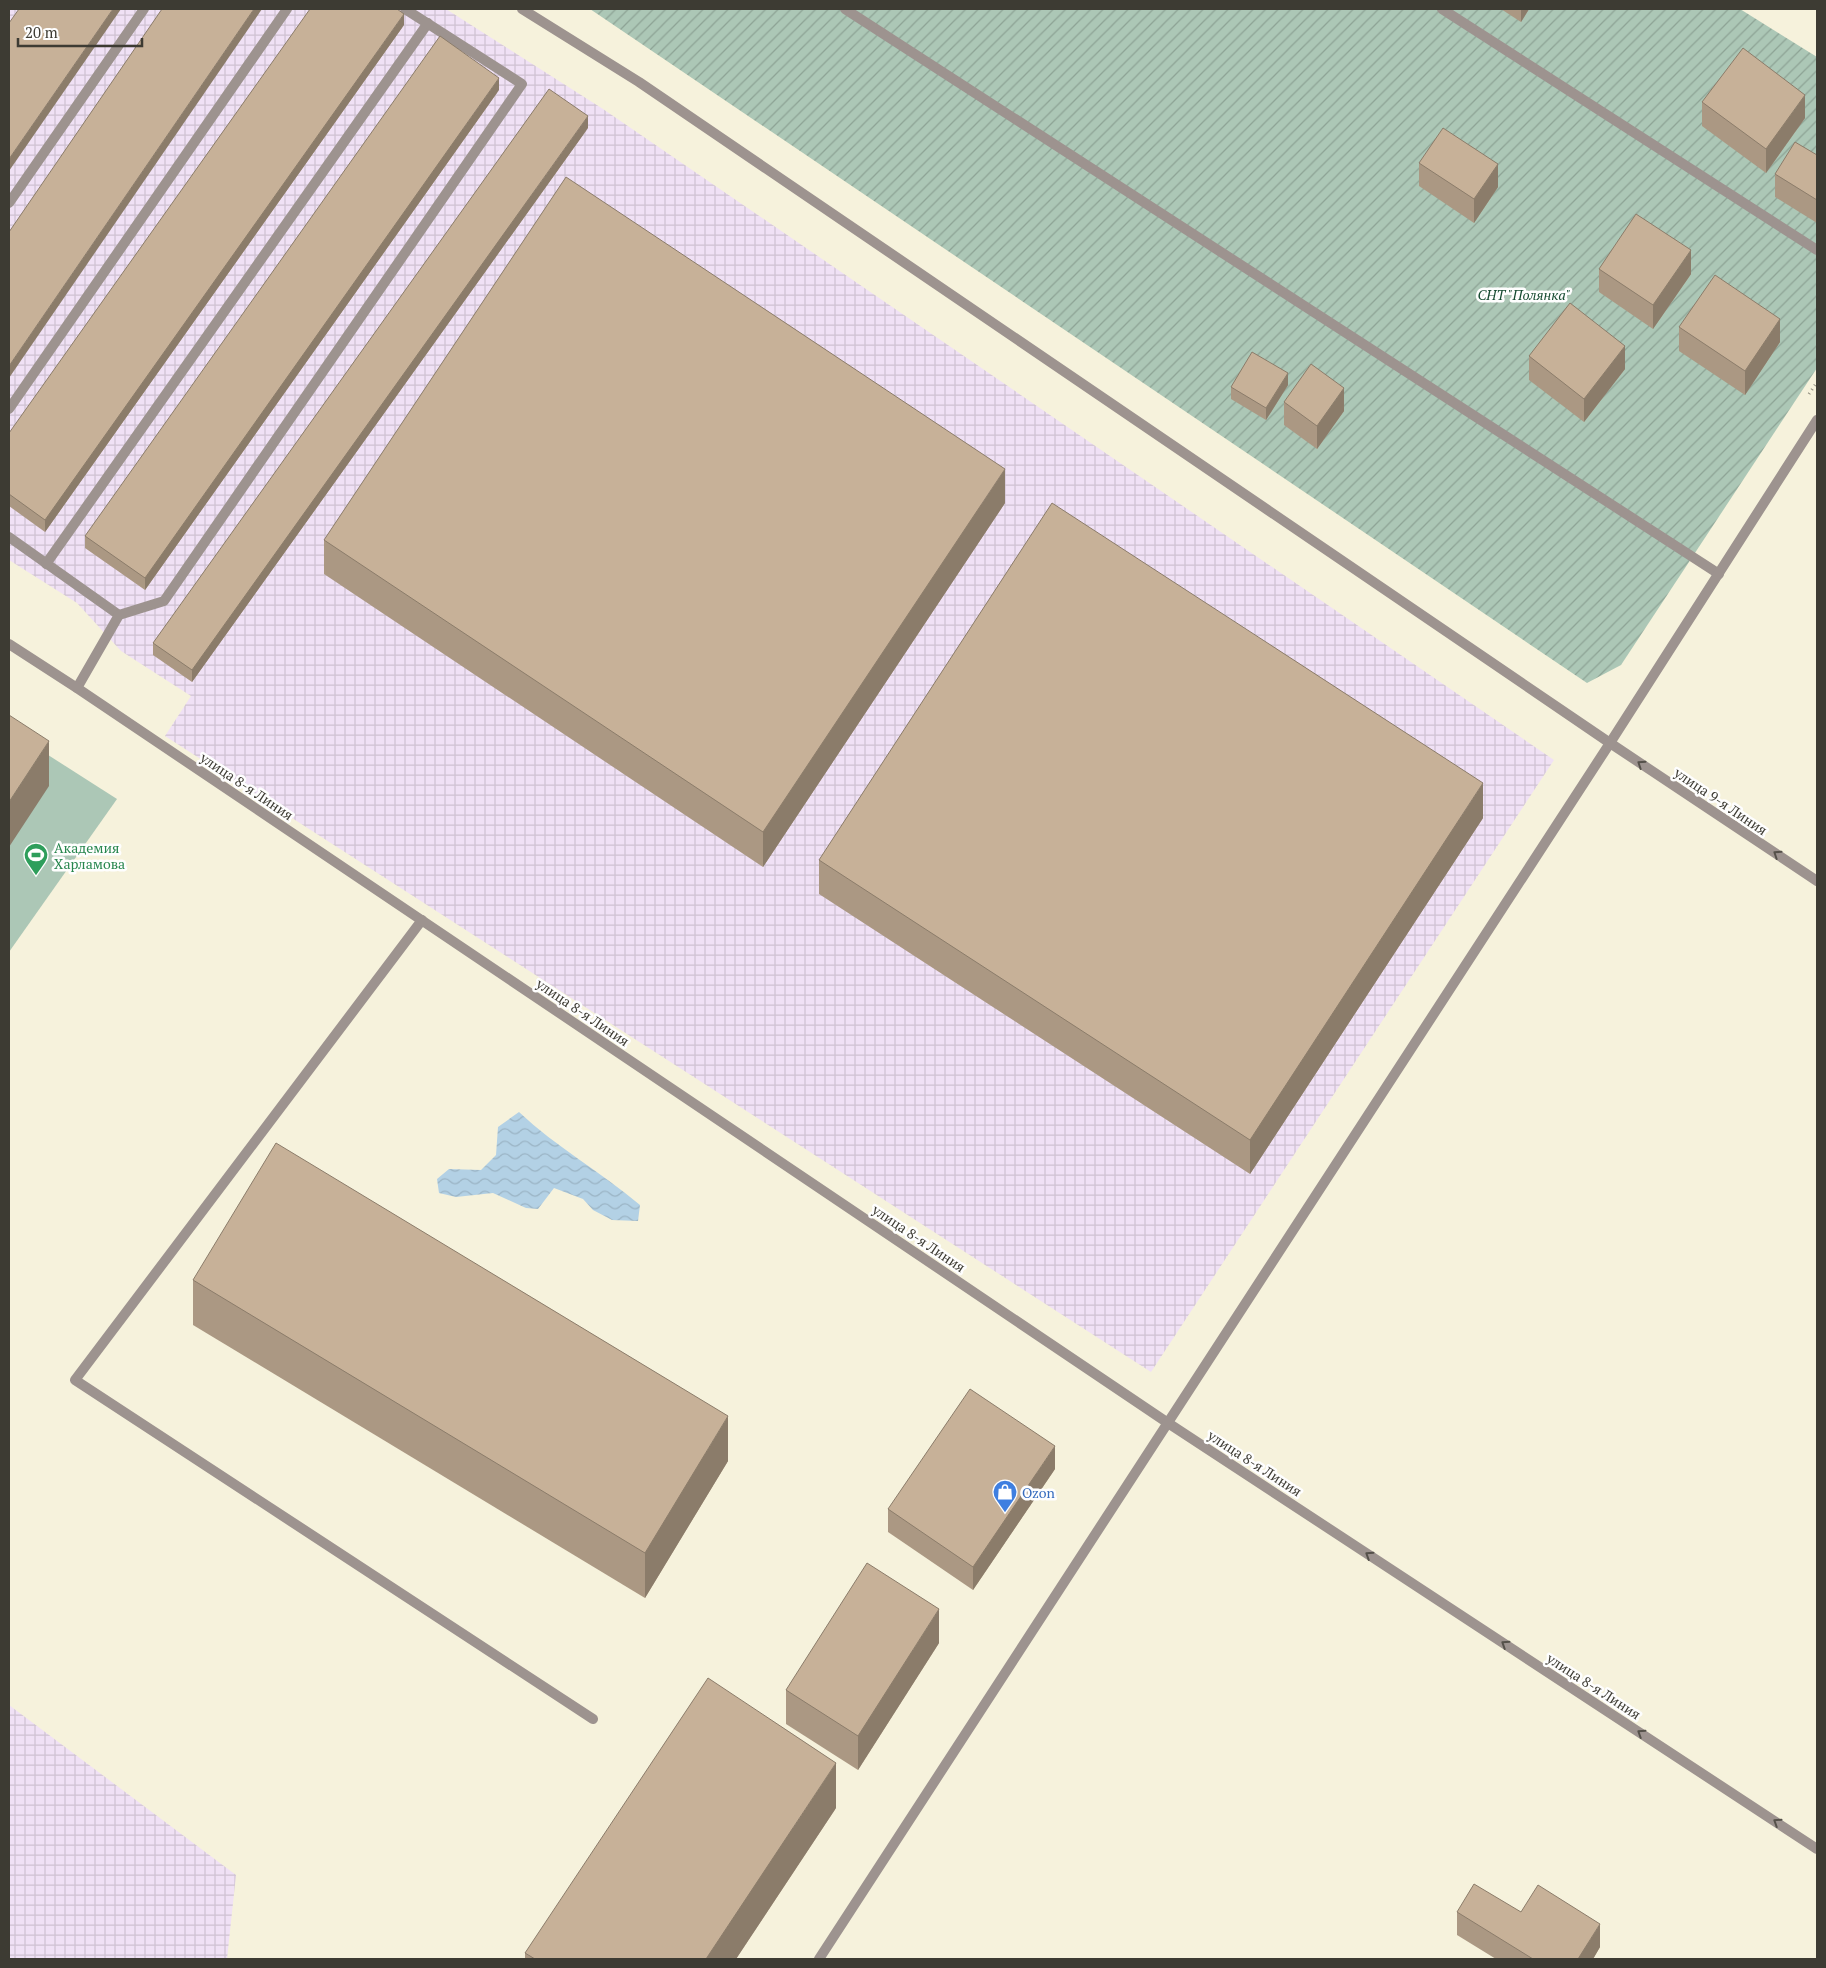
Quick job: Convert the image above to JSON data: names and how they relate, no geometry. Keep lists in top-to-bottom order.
{
  "streets": {
    "street": ["улица 8-я Линия", "улица 9-я Линия"]
  },
  "one_way": ["улица 8-я Линия"],
  "parks": ["СНТ \"Полянка\""],
  "places": {
    "sports": ["Академия Харламова"],
    "shop": ["Ozon"]
  },
  "scale_bar": "20 m"
}
